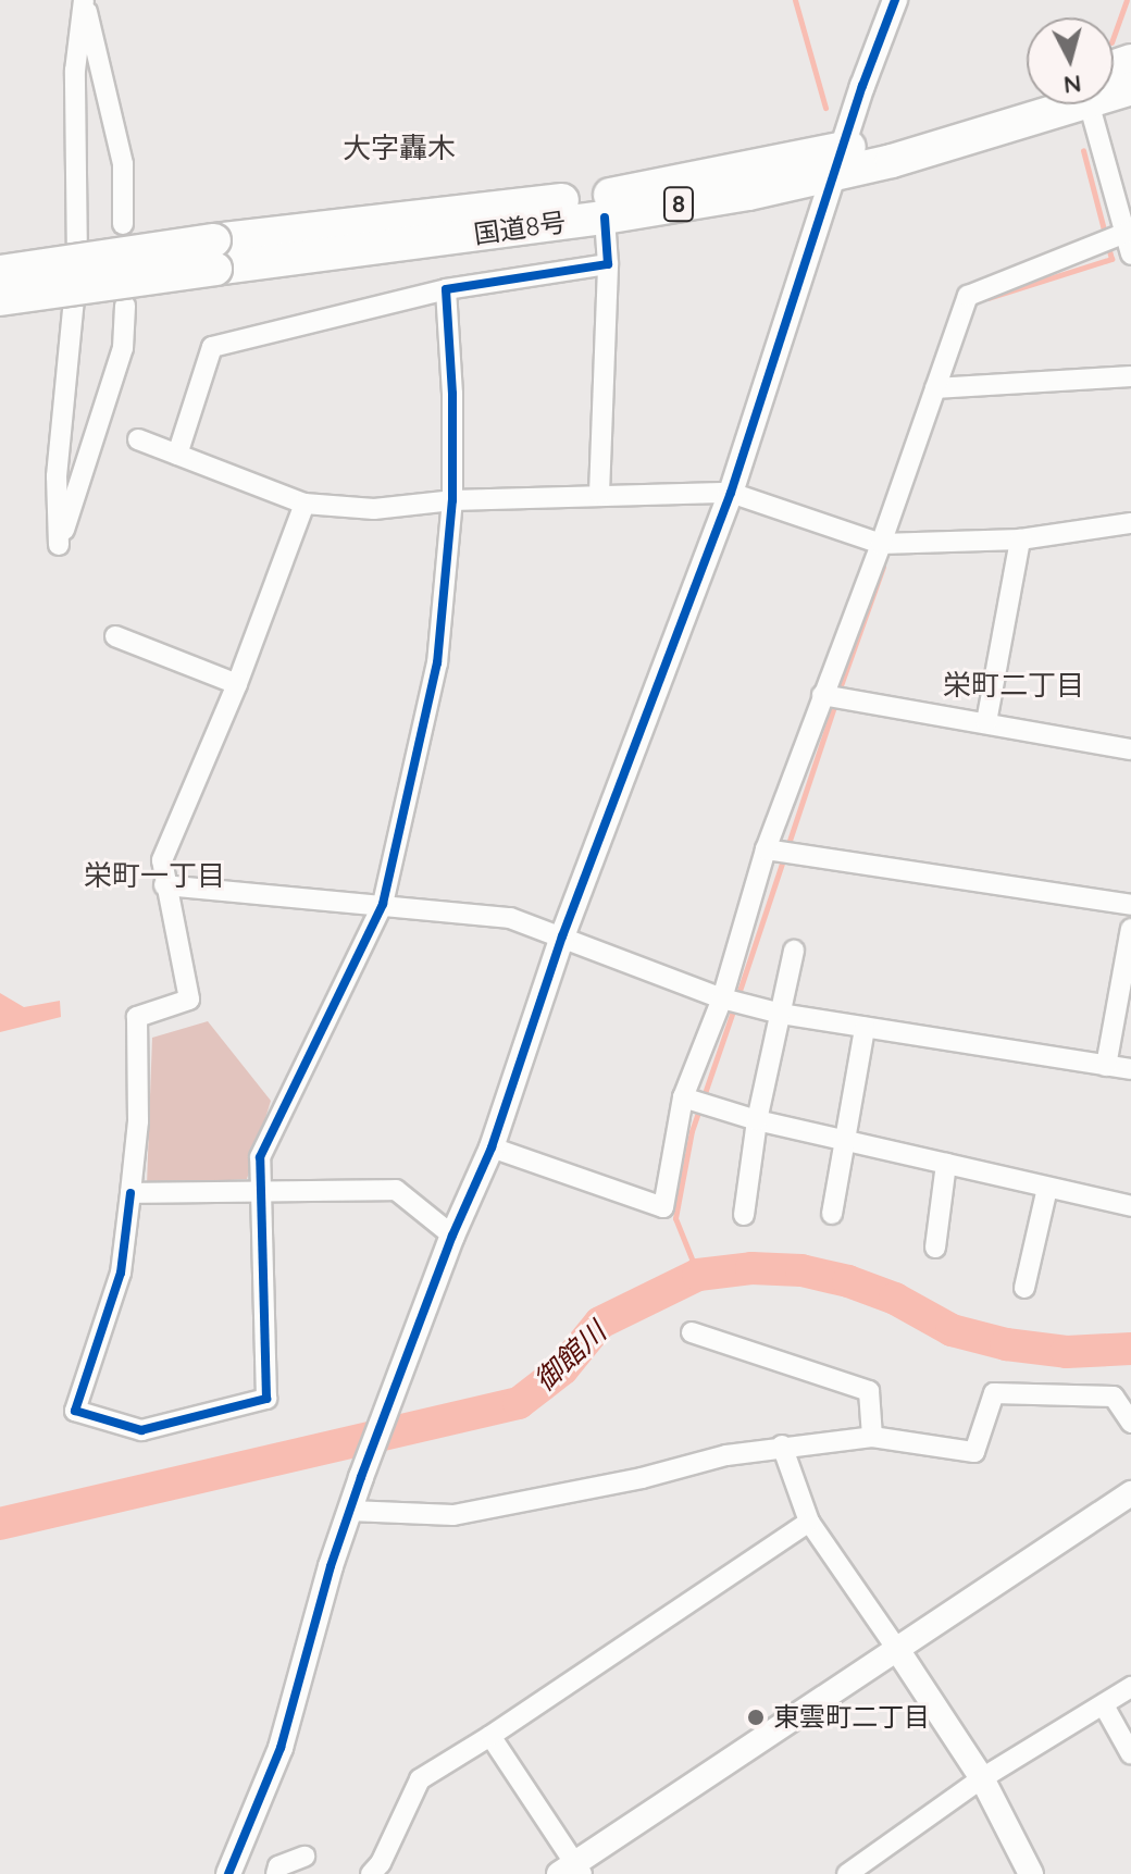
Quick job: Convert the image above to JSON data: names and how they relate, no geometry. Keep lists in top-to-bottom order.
{
  "streets": {
    "highway": ["8", "国道8号"]
  },
  "districts": ["大字轟木", "栄町二丁目", "栄町一丁目"],
  "water": ["御館川"],
  "places": ["東雲町二丁目"],
  "north": "bottom"
}
